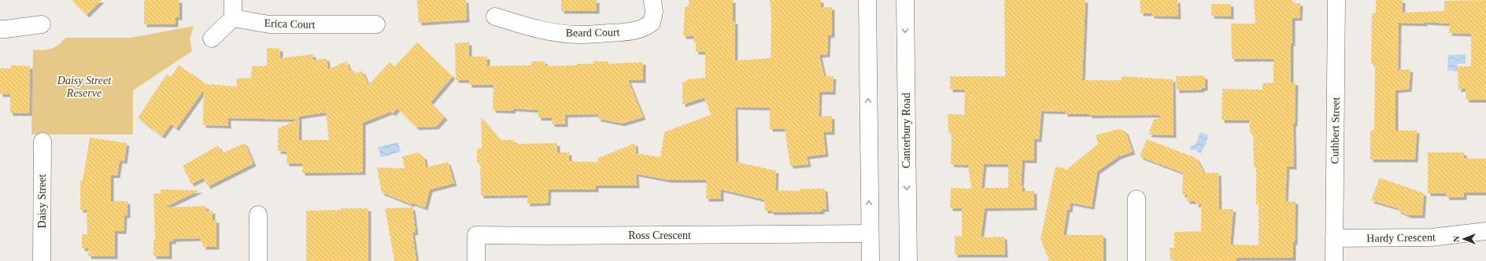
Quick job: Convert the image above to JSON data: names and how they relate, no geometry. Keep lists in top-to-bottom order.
{
  "streets": {
    "street": [
      "Erica Court",
      "Beard Court",
      "Canterbury Road",
      "Cuthbert Street",
      "Daisy Street",
      "Ross Crescent",
      "Hardy Crescent"
    ]
  },
  "crossings": [
    ["Cuthbert Street", "Hardy Crescent"]
  ],
  "parks": ["Daisy Street Reserve"],
  "north": "left"
}
